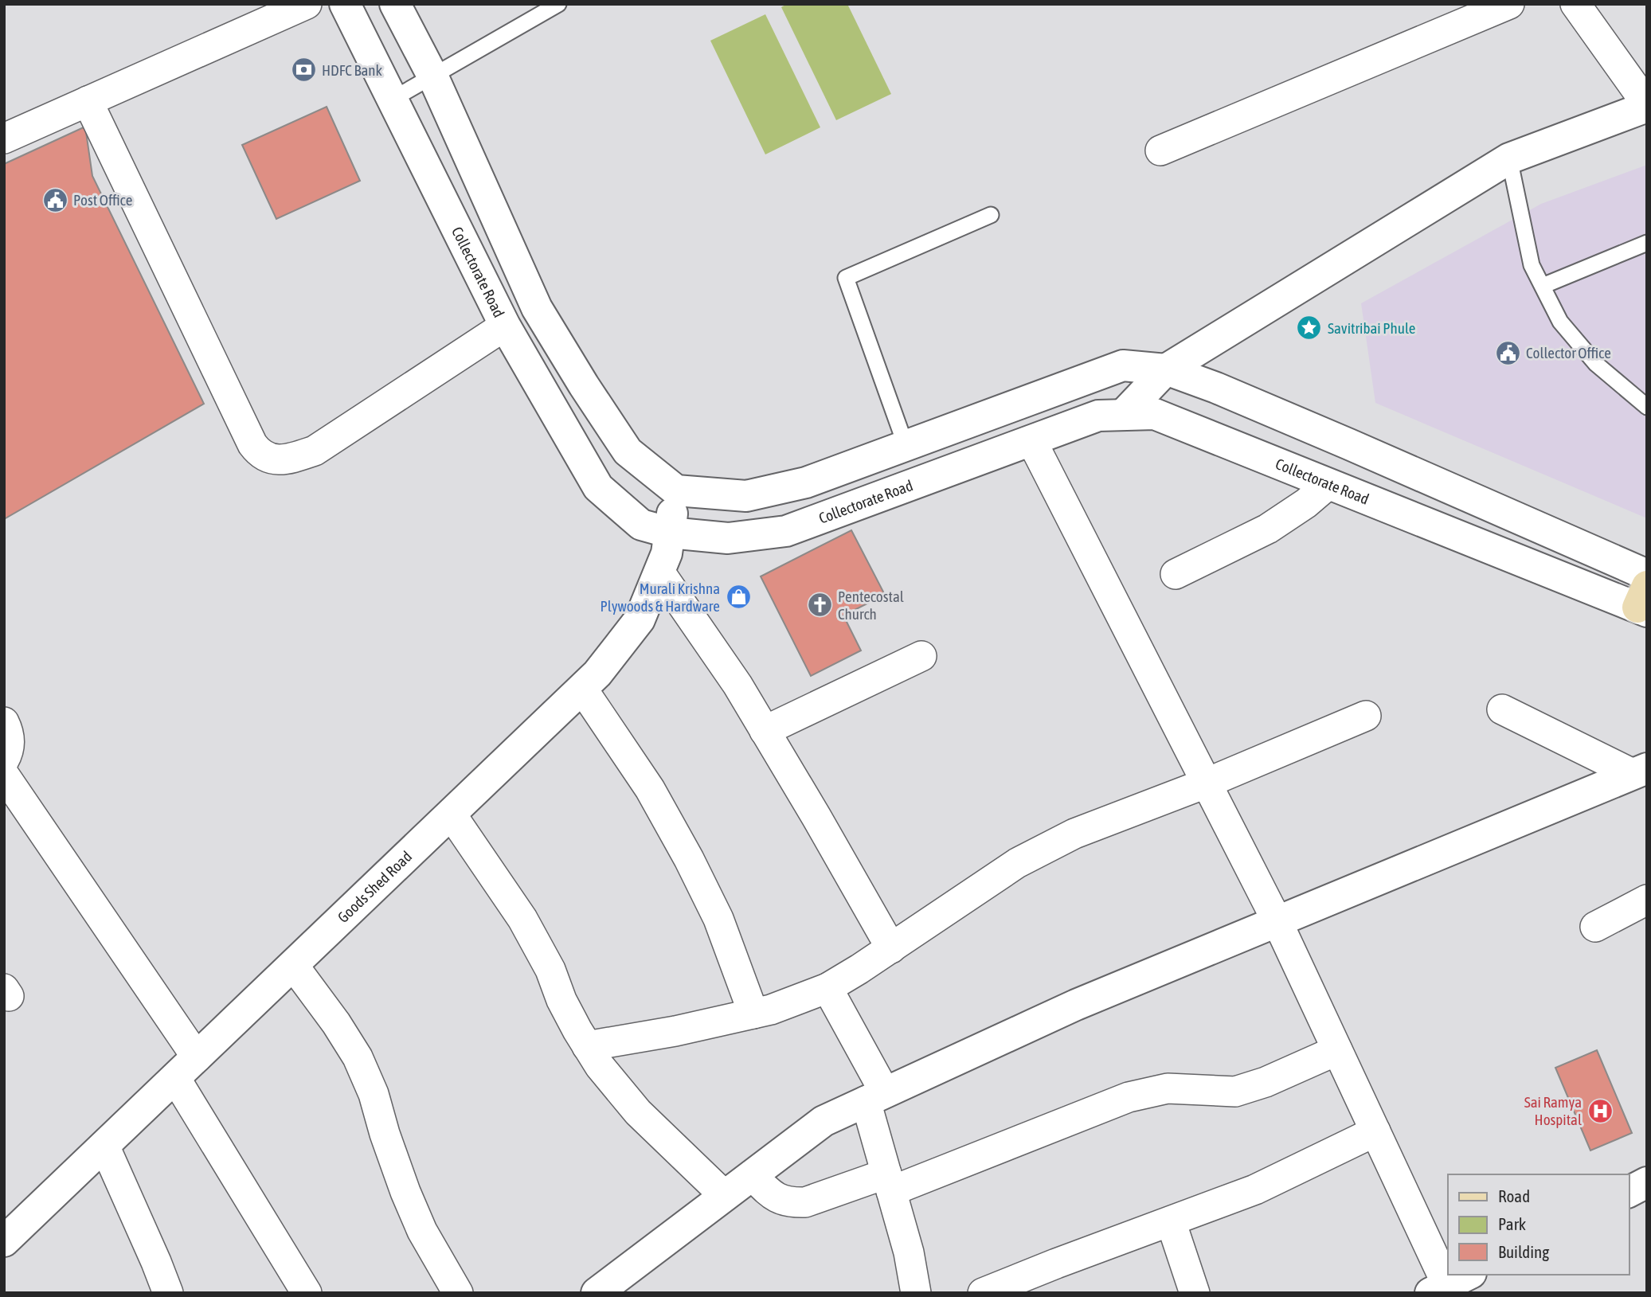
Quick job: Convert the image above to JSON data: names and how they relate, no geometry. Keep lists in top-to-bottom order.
{
  "streets": {
    "street": ["Collectorate Road", "Goods Shed Road"]
  },
  "crossings": [
    ["Collectorate Road", "Goods Shed Road"]
  ],
  "places": {
    "bank": ["HDFC Bank"],
    "public building": ["Post Office", "Collector Office"],
    "place": ["Savitribai Phule"],
    "shop": ["Murali Krishna Plywoods & Hardware"],
    "church": ["Pentecostal Church"],
    "hospital": ["Sai Ramya Hospital"]
  },
  "legend": ["Road", "Park", "Building"]
}
